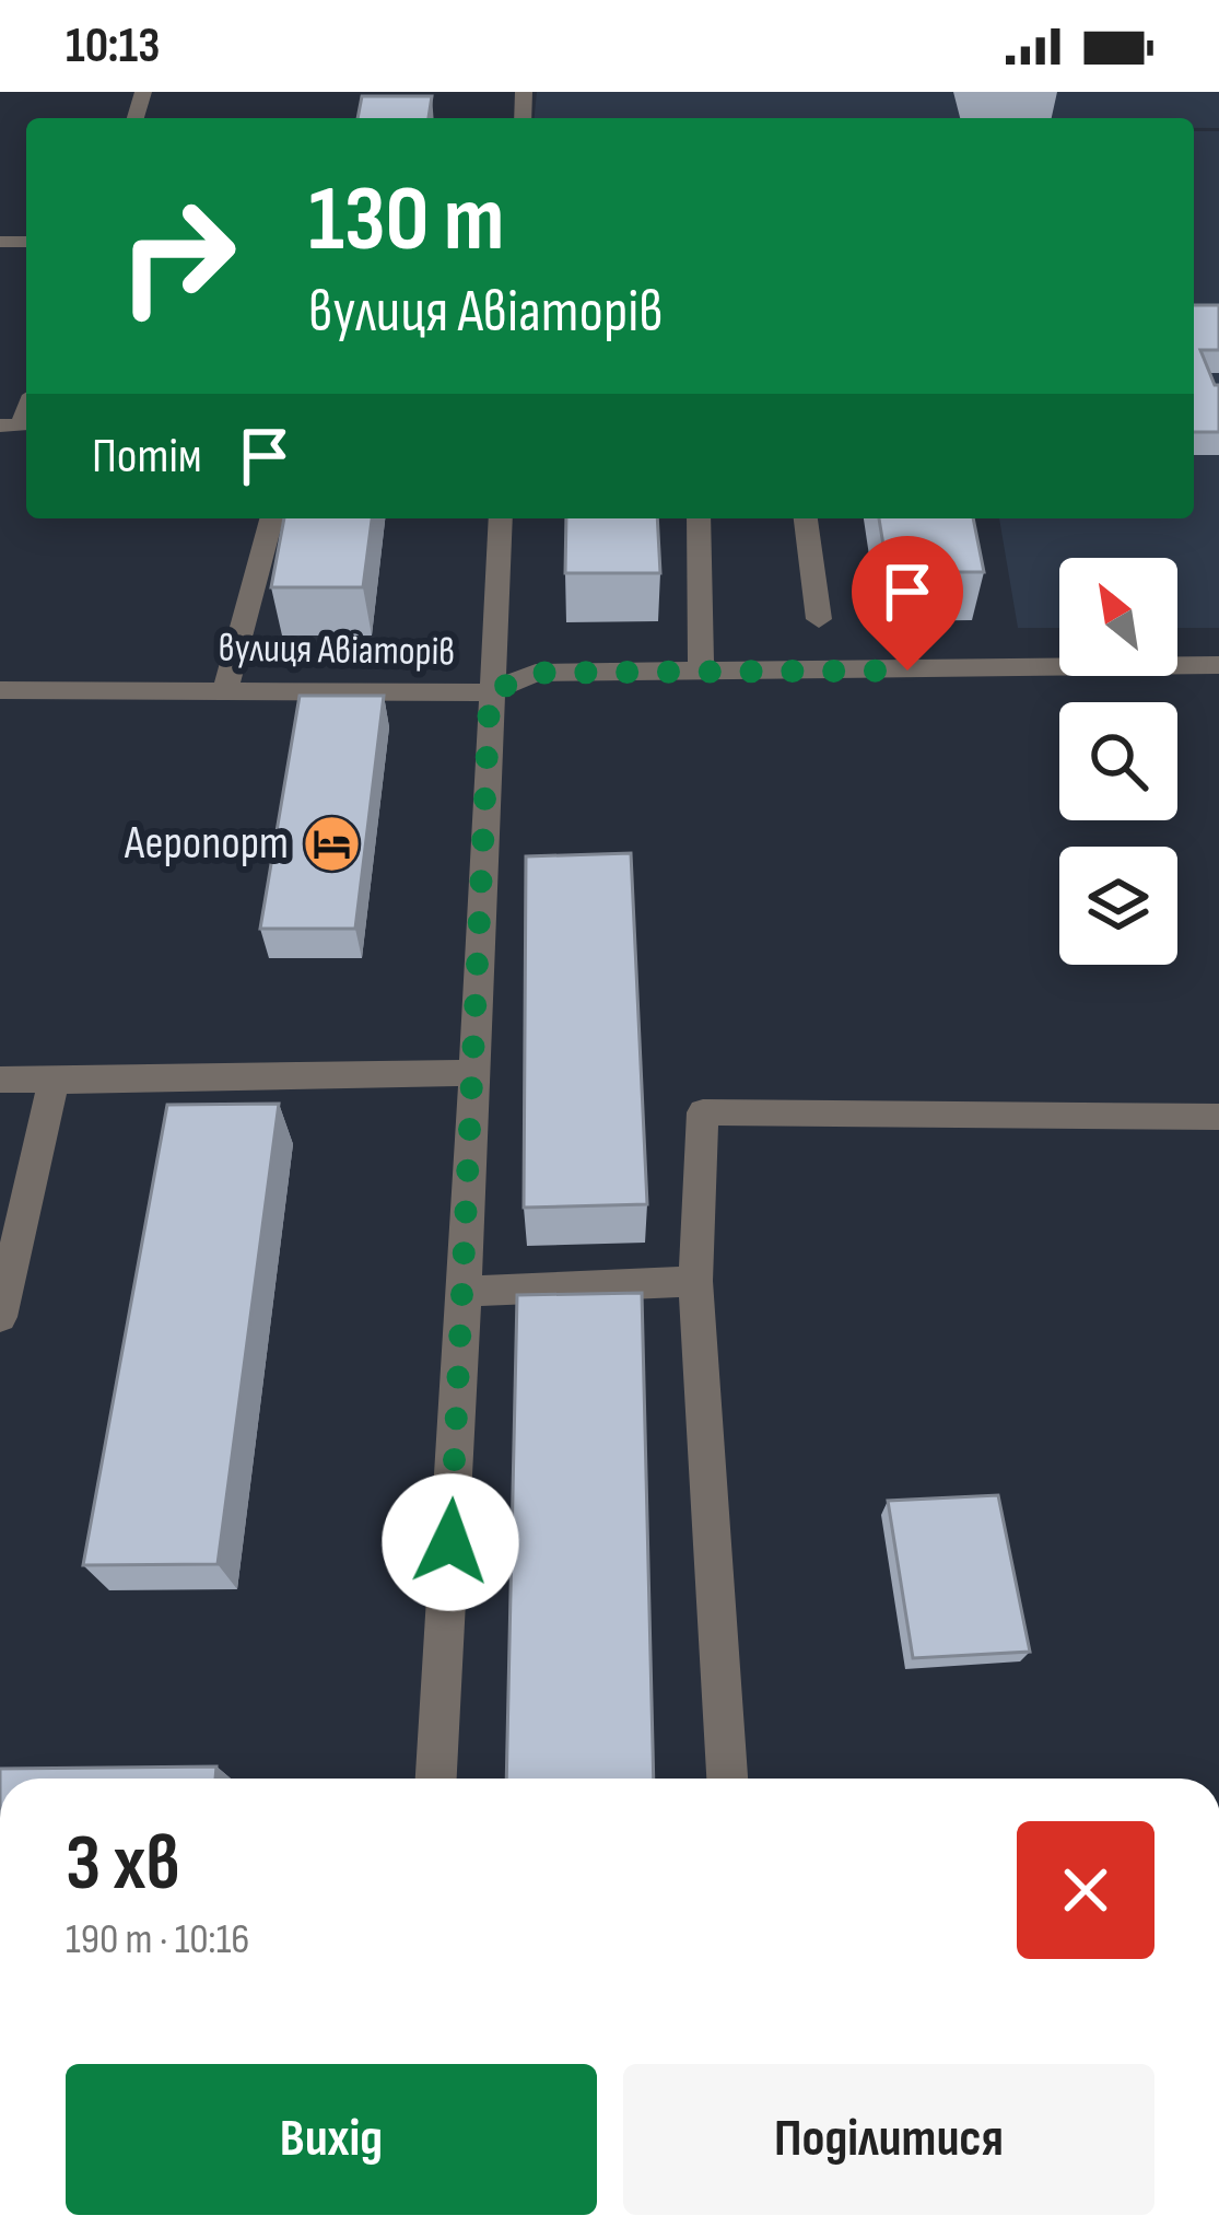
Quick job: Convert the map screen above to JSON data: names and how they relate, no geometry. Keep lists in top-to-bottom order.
{
  "streets": {
    "street": ["вулиця Авіаторів"]
  },
  "places": {
    "hotel": ["Аеропорт"]
  },
  "north": "top left",
  "page": {
    "status": "10:13",
    "turn": ["130 m", "вулиця Авіаторів"],
    "then": "Потім",
    "heading": ["3 хв", "190 m · 10:16"],
    "buttons": ["Вихід", "Поділитися"]
  }
}
